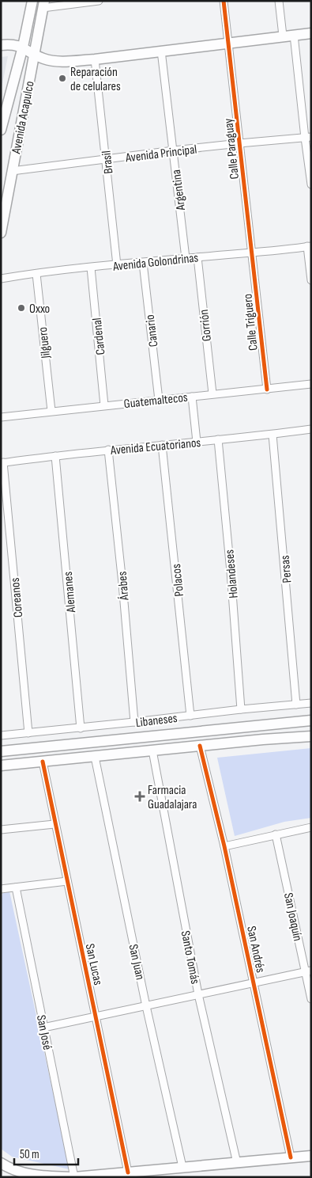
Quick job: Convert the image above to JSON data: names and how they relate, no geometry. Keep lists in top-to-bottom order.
{
  "streets": {
    "main road": ["Avenida Acapulco", "Libaneses"],
    "street": [
      "Calle Paraguay",
      "Avenida Principal",
      "Brasil",
      "Argentina",
      "Avenida Golondrinas",
      "Calle Triguero",
      "Gorrión",
      "Canario",
      "Cardenal",
      "Jilguero",
      "Guatemaltecos",
      "Avenida Ecuatorianos",
      "Persas",
      "Holandeses",
      "Polacos",
      "Árabes",
      "Alemanes",
      "Coreanos",
      "San Joaquín",
      "San Andrés",
      "Santo Tomás",
      "San Juan",
      "San Lucas",
      "San José"
    ]
  },
  "crossings": [
    ["Avenida Acapulco", "Avenida Principal"],
    ["Calle Paraguay", "Avenida Principal"],
    ["Calle Paraguay", "Avenida Golondrinas"],
    ["Calle Paraguay", "Calle Triguero"],
    ["Avenida Principal", "Brasil"],
    ["Avenida Principal", "Argentina"],
    ["Brasil", "Avenida Golondrinas"],
    ["Argentina", "Avenida Golondrinas"],
    ["Avenida Golondrinas", "Calle Triguero"],
    ["Avenida Golondrinas", "Gorrión"],
    ["Avenida Golondrinas", "Canario"],
    ["Avenida Golondrinas", "Cardenal"],
    ["Avenida Golondrinas", "Jilguero"],
    ["Calle Triguero", "Guatemaltecos"],
    ["Gorrión", "Guatemaltecos"],
    ["Canario", "Guatemaltecos"],
    ["Cardenal", "Guatemaltecos"],
    ["Jilguero", "Guatemaltecos"],
    ["Avenida Ecuatorianos", "Persas"],
    ["Avenida Ecuatorianos", "Holandeses"],
    ["Avenida Ecuatorianos", "Polacos"],
    ["Avenida Ecuatorianos", "Árabes"],
    ["Avenida Ecuatorianos", "Alemanes"],
    ["Avenida Ecuatorianos", "Coreanos"],
    ["Persas", "Libaneses"],
    ["Holandeses", "Libaneses"],
    ["Polacos", "Libaneses"],
    ["Árabes", "Libaneses"],
    ["Alemanes", "Libaneses"],
    ["Coreanos", "Libaneses"]
  ],
  "places": {
    "other": ["Reparación de celulares", "Oxxo"],
    "health": ["Farmacia Guadalajara"]
  },
  "scale_bar": "50 m"
}
